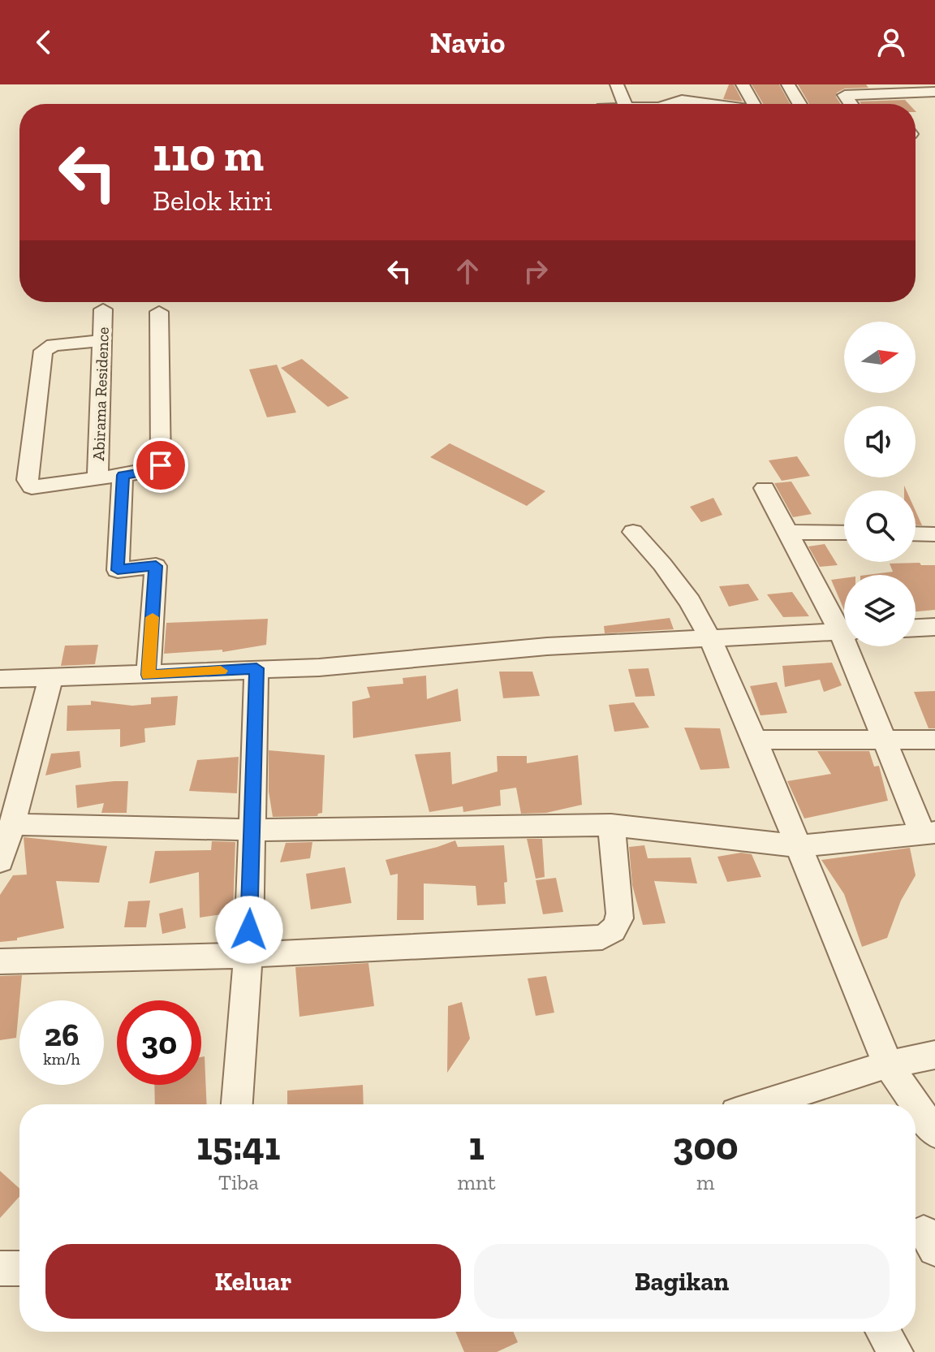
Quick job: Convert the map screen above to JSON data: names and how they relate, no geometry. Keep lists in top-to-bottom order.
{
  "streets": {
    "street": ["Abirama Residence"]
  },
  "north": "right",
  "page": {
    "header": "Navio",
    "turn": ["110 m", "Belok kiri"],
    "speed": "26 km/h",
    "limit": "30",
    "eta": [
      "15:41",
      "Tiba",
      "1",
      "mnt",
      "300",
      "m"
    ],
    "buttons": ["Keluar", "Bagikan"]
  }
}
